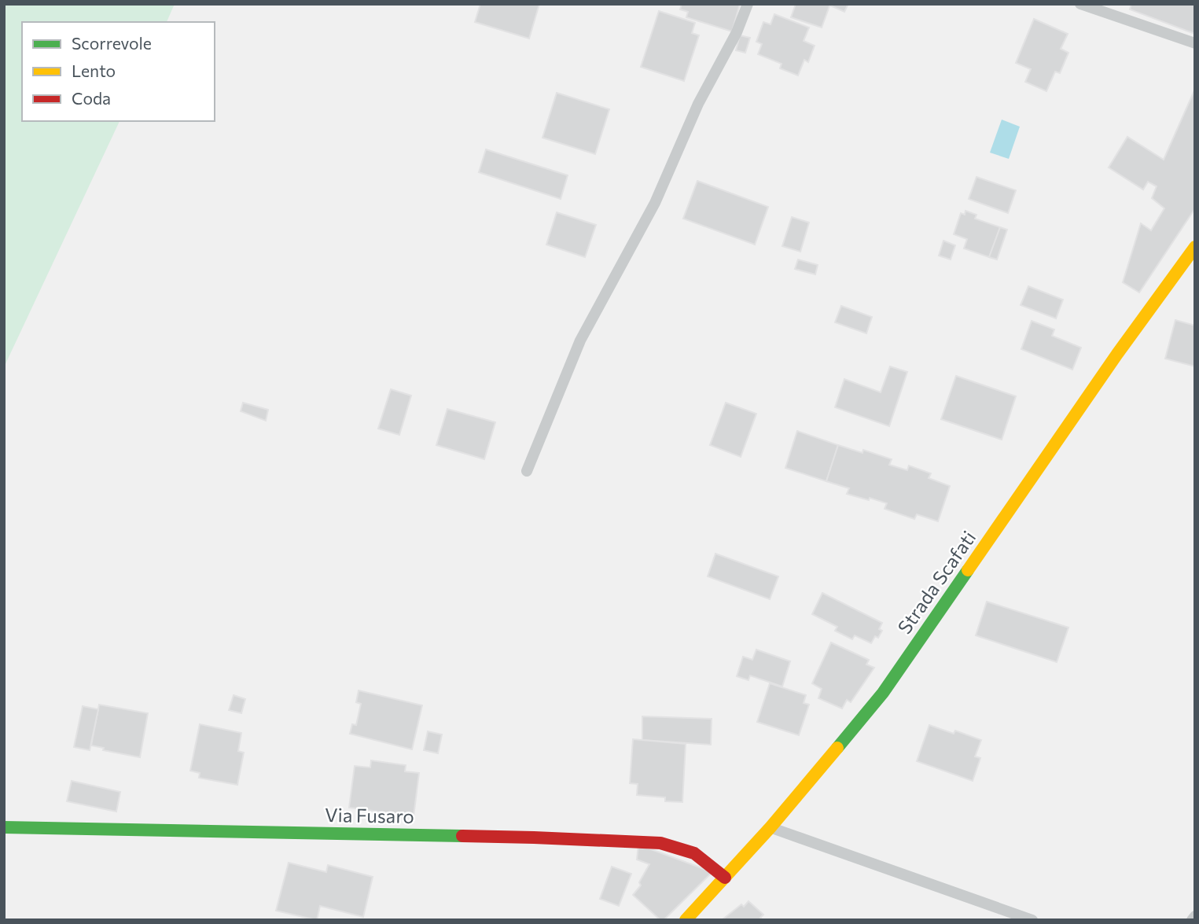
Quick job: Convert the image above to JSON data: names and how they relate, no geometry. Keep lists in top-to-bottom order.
{
  "streets": {
    "street": ["Strada Scafati", "Via Fusaro"]
  },
  "crossings": [
    ["Strada Scafati", "Via Fusaro"]
  ],
  "legend": ["Scorrevole", "Lento", "Coda"]
}
